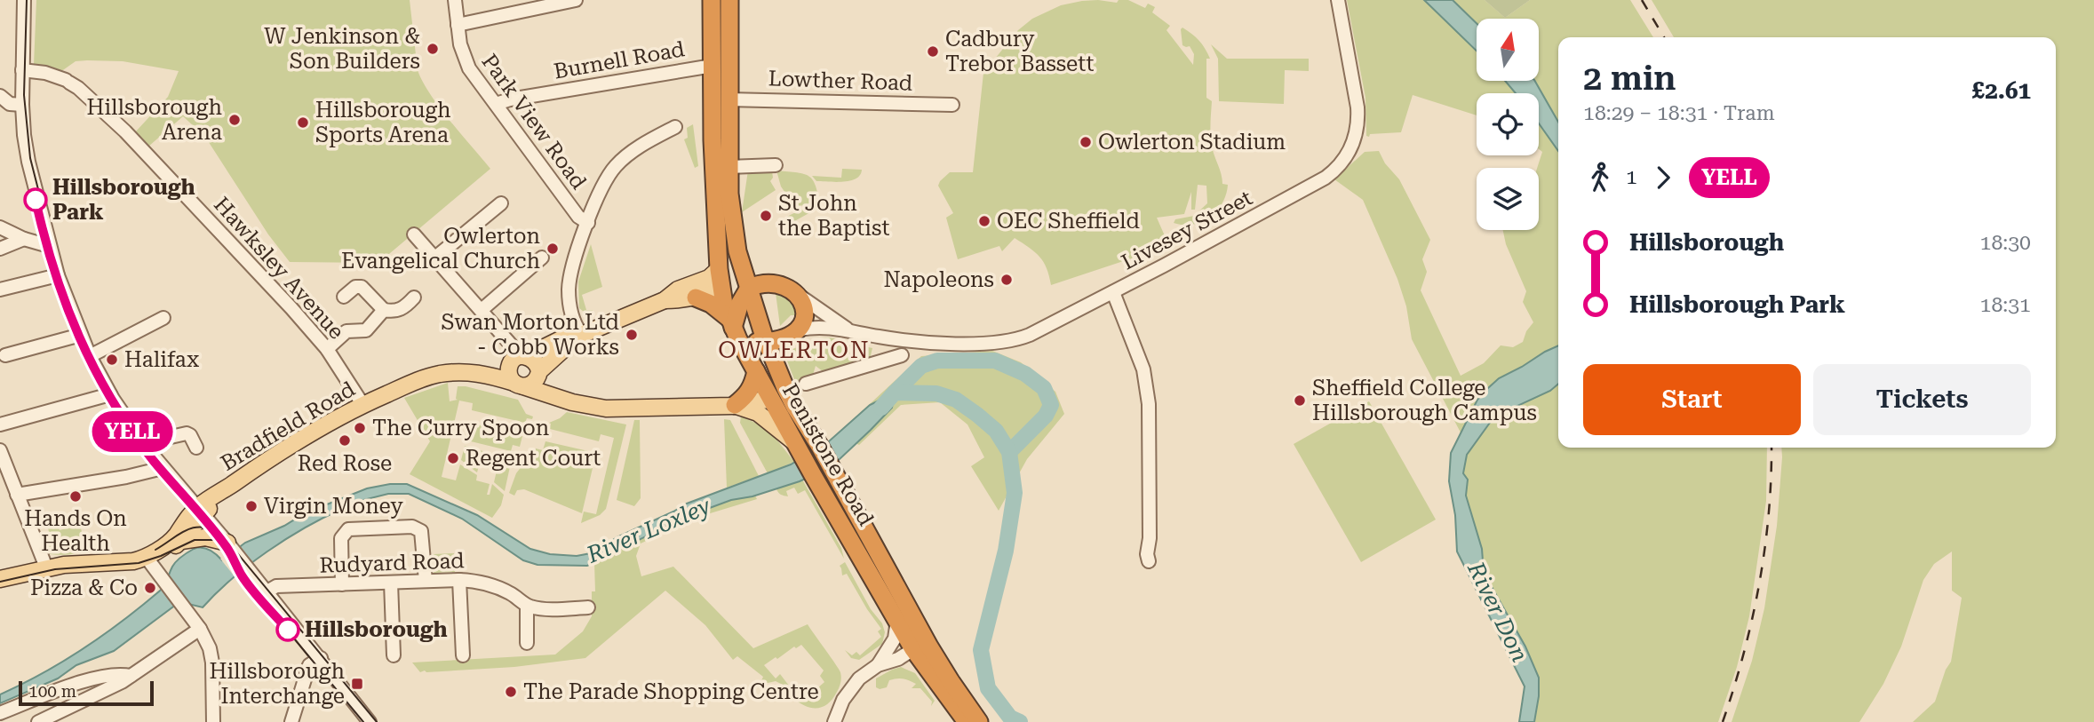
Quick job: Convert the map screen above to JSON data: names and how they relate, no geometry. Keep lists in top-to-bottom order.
{
  "streets": {
    "highway": ["Penistone Road"],
    "main road": ["Bradfield Road"],
    "street": [
      "Burnell Road",
      "Lowther Road",
      "Park View Road",
      "Livesey Street",
      "Hawksley Avenue",
      "Rudyard Road"
    ]
  },
  "crossings": [
    ["Burnell Road", "Park View Road"],
    ["Burnell Road", "Penistone Road"],
    ["Lowther Road", "Penistone Road"],
    ["Hawksley Avenue", "Bradfield Road"],
    ["Bradfield Road", "Penistone Road"]
  ],
  "districts": ["OWLERTON"],
  "water": ["River Loxley", "River Don"],
  "places": {
    "other": [
      "W Jenkinson & Son Builders",
      "Cadbury Trebor Bassett",
      "Hillsborough Arena",
      "Hillsborough Sports Arena",
      "Owlerton Stadium",
      "Hillsborough Park",
      "St John the Baptist",
      "OEC Sheffield",
      "Owlerton Evangelical Church",
      "Napoleons",
      "Swan Morton Ltd - Cobb Works",
      "Halifax",
      "Sheffield College Hillsborough Campus",
      "The Curry Spoon",
      "Red Rose",
      "Regent Court",
      "Hands On Health",
      "Virgin Money",
      "Pizza & Co",
      "Hillsborough",
      "The Parade Shopping Centre"
    ],
    "transit": ["Hillsborough Interchange"]
  },
  "lines": ["tram line YELL"],
  "scale_bar": "100 m",
  "north": "top",
  "page": {
    "on_map": "YELL",
    "heading": ["2 min", "18:29 – 18:31 · Tram", "£2.61"],
    "legs": ["1", "YELL"],
    "list": [
      {
        "name": "Hillsborough",
        "value": "18:30"
      },
      {
        "name": "Hillsborough Park",
        "value": "18:31"
      }
    ],
    "buttons": ["Start", "Tickets"],
    "scale": "100 m"
  }
}
